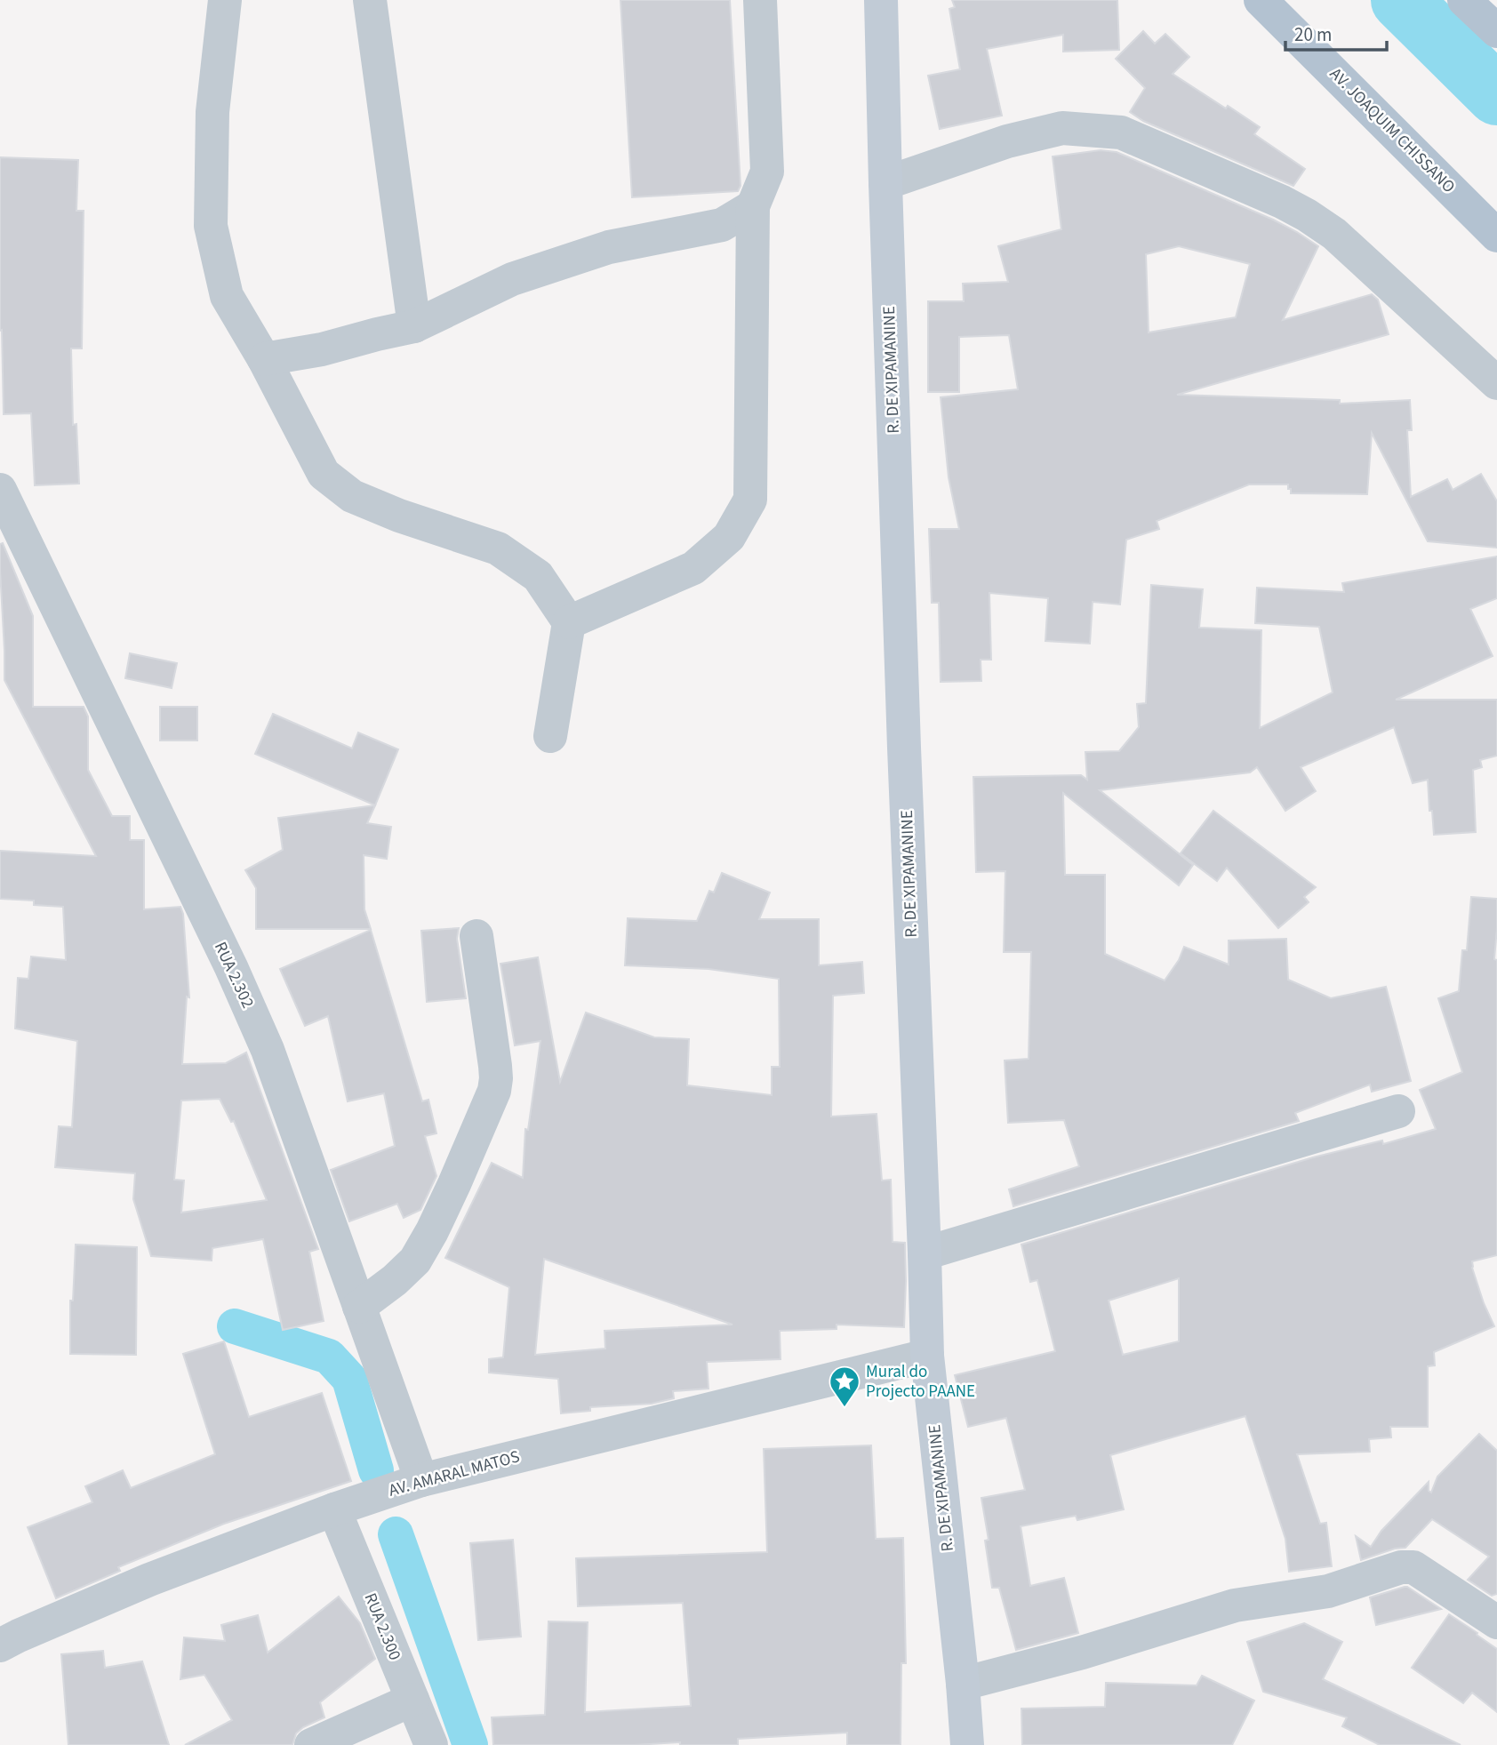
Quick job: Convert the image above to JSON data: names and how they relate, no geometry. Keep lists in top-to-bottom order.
{
  "streets": {
    "main road": ["AV. JOAQUIM CHISSANO"],
    "street": [
      "R. DE XIPAMANINE",
      "RUA 2.302",
      "AV. AMARAL MATOS",
      "RUA 2.300"
    ]
  },
  "crossings": [
    ["R. DE XIPAMANINE", "AV. AMARAL MATOS"],
    ["RUA 2.302", "AV. AMARAL MATOS"],
    ["AV. AMARAL MATOS", "RUA 2.300"]
  ],
  "places": {
    "place": ["Mural do Projecto PAANE"]
  },
  "scale_bar": "20 m"
}
